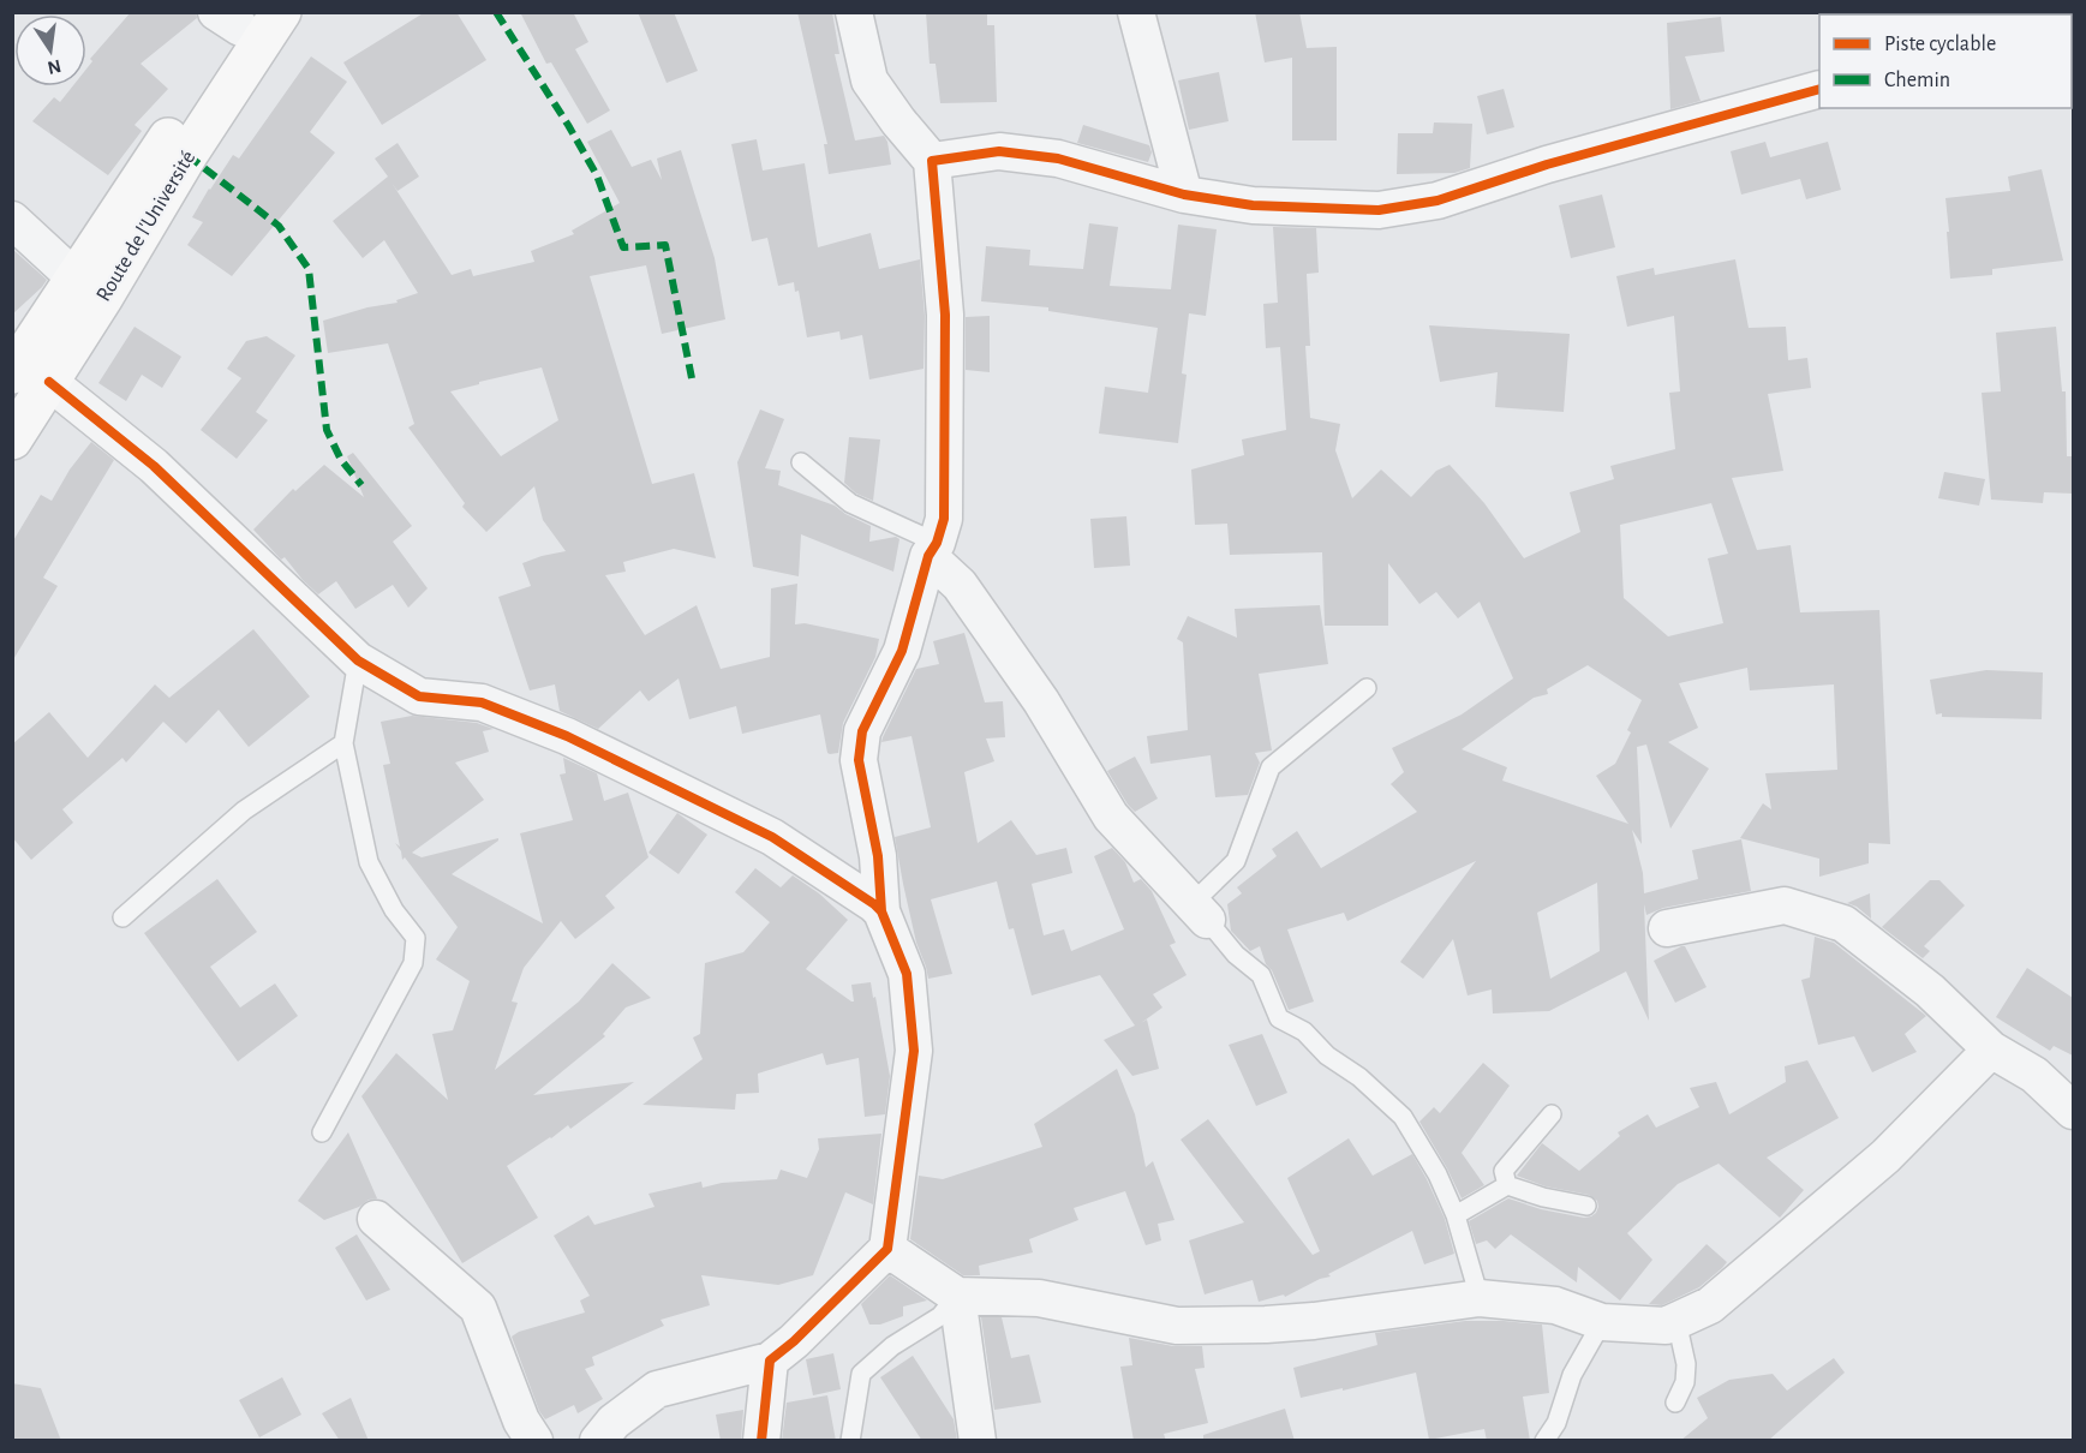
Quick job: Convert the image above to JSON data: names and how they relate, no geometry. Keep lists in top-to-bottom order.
{
  "streets": {
    "main road": ["Route de l'Université"]
  },
  "legend": ["Piste cyclable", "Chemin"],
  "north": "bottom"
}
